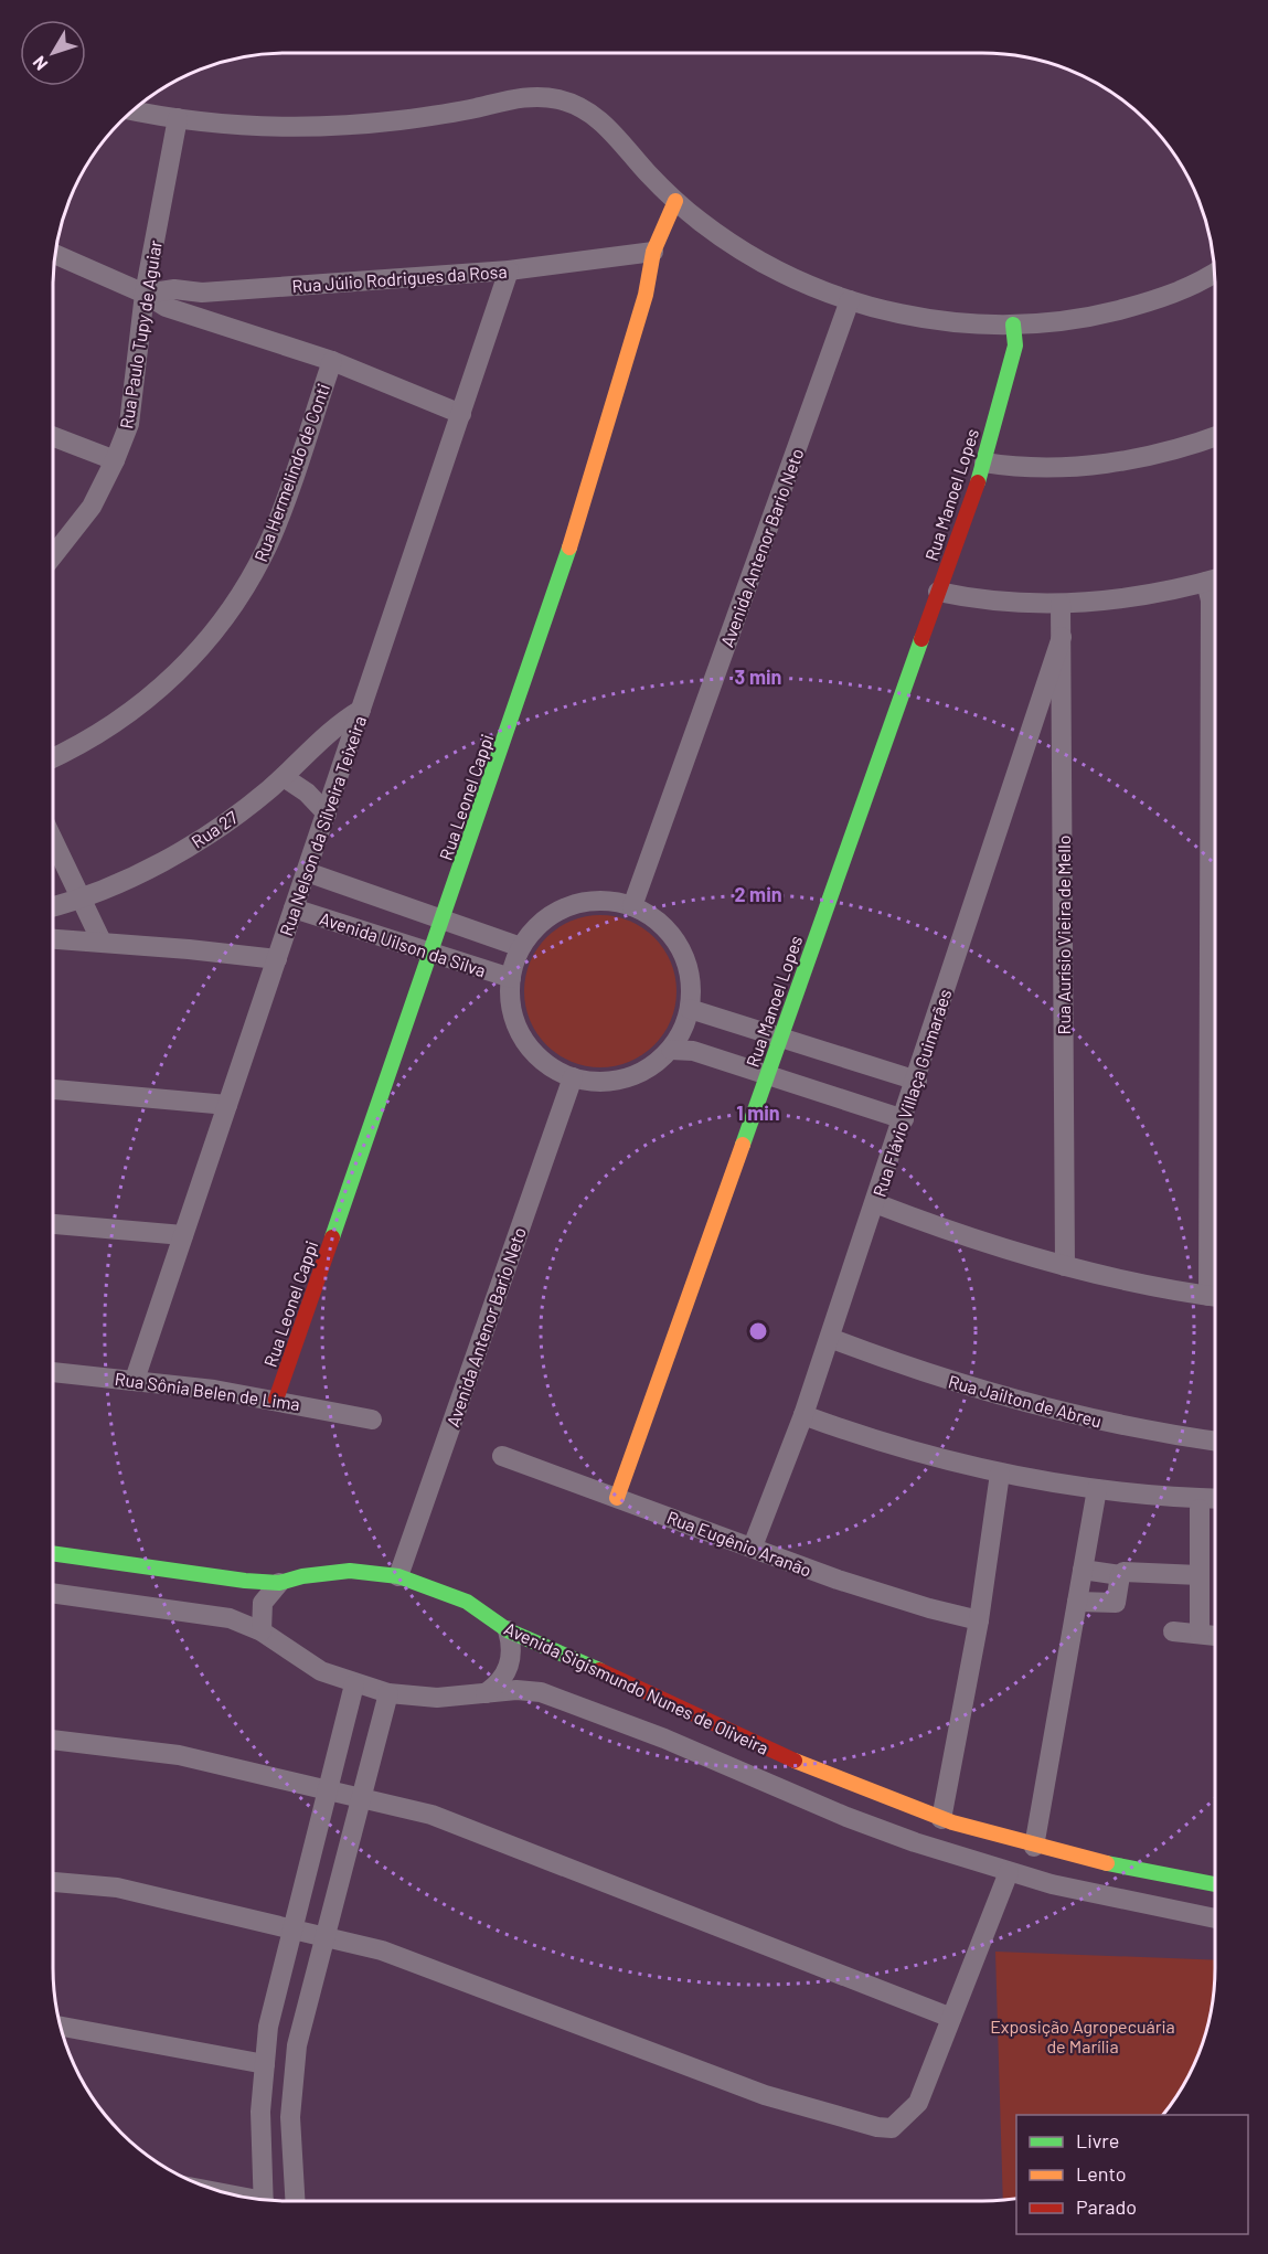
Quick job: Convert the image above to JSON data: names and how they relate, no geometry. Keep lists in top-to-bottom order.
{
  "streets": {
    "street": [
      "Rua Júlio Rodrigues da Rosa",
      "Rua Paulo Tupy de Aguiar",
      "Rua Hermelindo de Conti",
      "Rua Manoel Lopes",
      "Avenida Antenor Bario Neto",
      "Rua Leonel Cappi",
      "Rua Nelson da Silveira Teixeira",
      "Rua 27",
      "Rua Aurísio Vieira de Mello",
      "Avenida Uilson da Silva",
      "Rua Flávio Villaça Guimarães",
      "Rua Sônia Belen de Lima",
      "Rua Jailton de Abreu",
      "Rua Eugênio Aranão",
      "Avenida Sigismundo Nunes de Oliveira"
    ]
  },
  "crossings": [
    ["Rua Júlio Rodrigues da Rosa", "Rua Paulo Tupy de Aguiar"],
    ["Rua Júlio Rodrigues da Rosa", "Rua Leonel Cappi"],
    ["Rua Júlio Rodrigues da Rosa", "Rua Nelson da Silveira Teixeira"],
    ["Rua Manoel Lopes", "Rua Eugênio Aranão"],
    ["Avenida Antenor Bario Neto", "Avenida Uilson da Silva"],
    ["Avenida Antenor Bario Neto", "Avenida Sigismundo Nunes de Oliveira"],
    ["Rua Leonel Cappi", "Avenida Uilson da Silva"],
    ["Rua Leonel Cappi", "Rua Sônia Belen de Lima"],
    ["Rua Nelson da Silveira Teixeira", "Rua 27"],
    ["Rua Nelson da Silveira Teixeira", "Avenida Uilson da Silva"],
    ["Rua Nelson da Silveira Teixeira", "Rua Sônia Belen de Lima"],
    ["Rua Aurísio Vieira de Mello", "Rua Flávio Villaça Guimarães"],
    ["Rua Flávio Villaça Guimarães", "Rua Jailton de Abreu"],
    ["Rua Flávio Villaça Guimarães", "Rua Eugênio Aranão"]
  ],
  "parks": ["Exposição Agropecuária de Marília"],
  "legend": ["Livre", "Lento", "Parado"],
  "north": "bottom left",
  "rings": ["3 min", "2 min", "1 min"]
}
